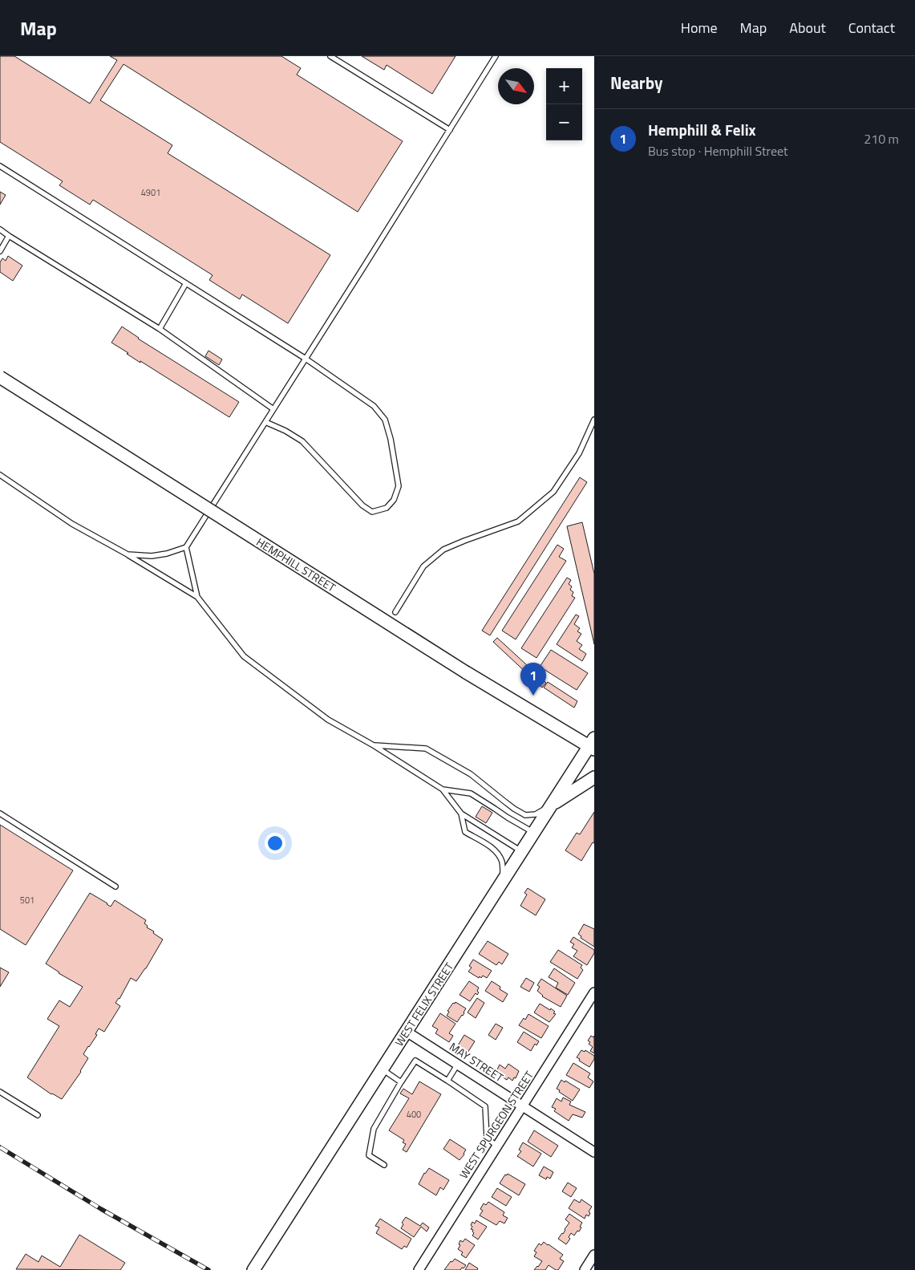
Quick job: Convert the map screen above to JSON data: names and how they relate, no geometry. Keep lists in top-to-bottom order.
{
  "streets": {
    "main road": ["HEMPHILL STREET", "WEST FELIX STREET"],
    "street": ["MAY STREET", "WEST SPURGEON STREET"]
  },
  "crossings": [
    ["HEMPHILL STREET", "WEST FELIX STREET"],
    ["WEST FELIX STREET", "MAY STREET"],
    ["MAY STREET", "WEST SPURGEON STREET"]
  ],
  "house_numbers": ["4901", "501", "400"],
  "north": "bottom right",
  "page": {
    "header": "Map",
    "nav": [
      "Home",
      "Map",
      "About",
      "Contact"
    ],
    "heading": "Nearby",
    "map_buttons": ["+", "−"],
    "list": [
      {
        "mark": "1",
        "name": "Hemphill & Felix",
        "note": "Bus stop · Hemphill Street",
        "value": "210 m"
      }
    ],
    "pins": "1"
  }
}
